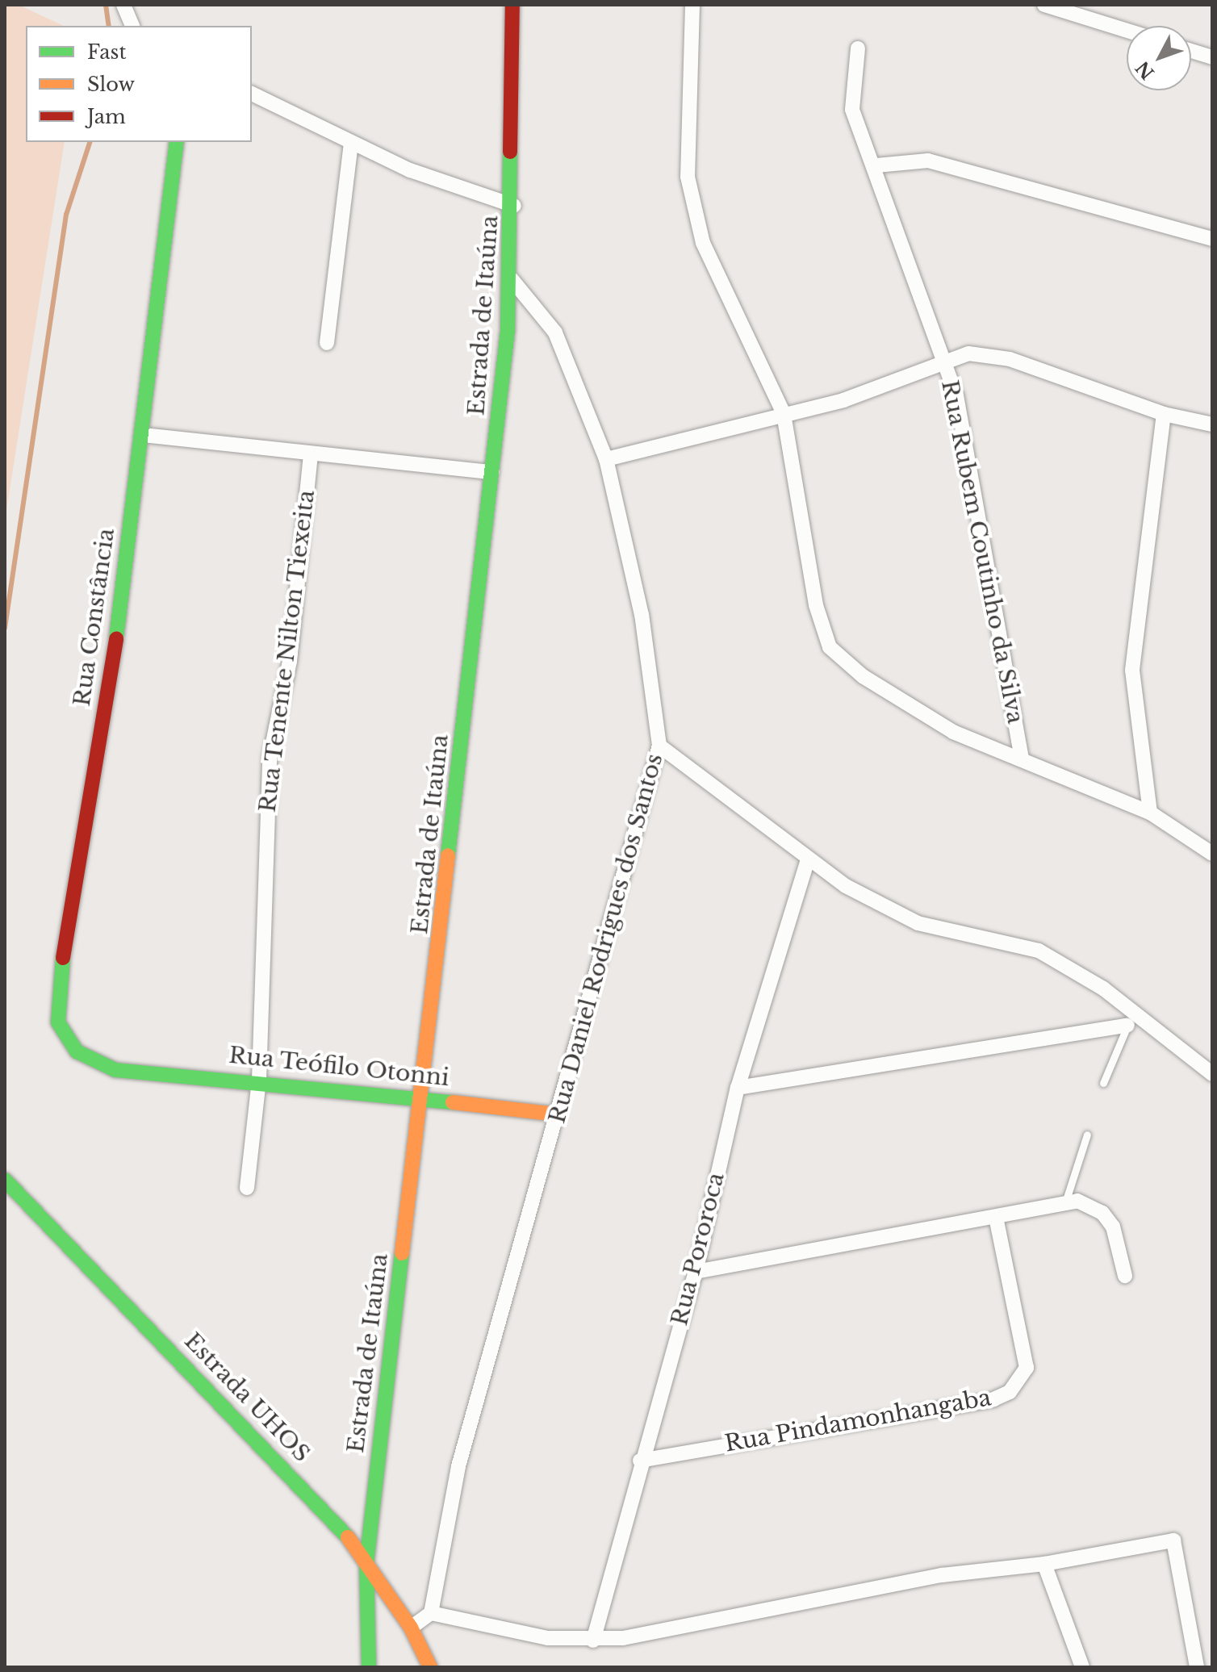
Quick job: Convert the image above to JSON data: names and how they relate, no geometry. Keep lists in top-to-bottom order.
{
  "streets": {
    "street": [
      "Estrada de Itaúna",
      "Rua Rubem Coutinho da Silva",
      "Rua Constância",
      "Rua Tenente Nilton Tiexeita",
      "Rua Daniel Rodrigues dos Santos",
      "Rua Teófilo Otonni",
      "Rua Pororoca",
      "Estrada UHOS",
      "Rua Pindamonhangaba"
    ]
  },
  "crossings": [
    ["Estrada de Itaúna", "Rua Daniel Rodrigues dos Santos"],
    ["Estrada de Itaúna", "Rua Teófilo Otonni"],
    ["Estrada de Itaúna", "Estrada UHOS"],
    ["Rua Constância", "Rua Teófilo Otonni"],
    ["Rua Tenente Nilton Tiexeita", "Rua Teófilo Otonni"],
    ["Rua Daniel Rodrigues dos Santos", "Rua Teófilo Otonni"],
    ["Rua Pororoca", "Rua Pindamonhangaba"]
  ],
  "legend": ["Fast", "Slow", "Jam"],
  "north": "bottom left"
}
